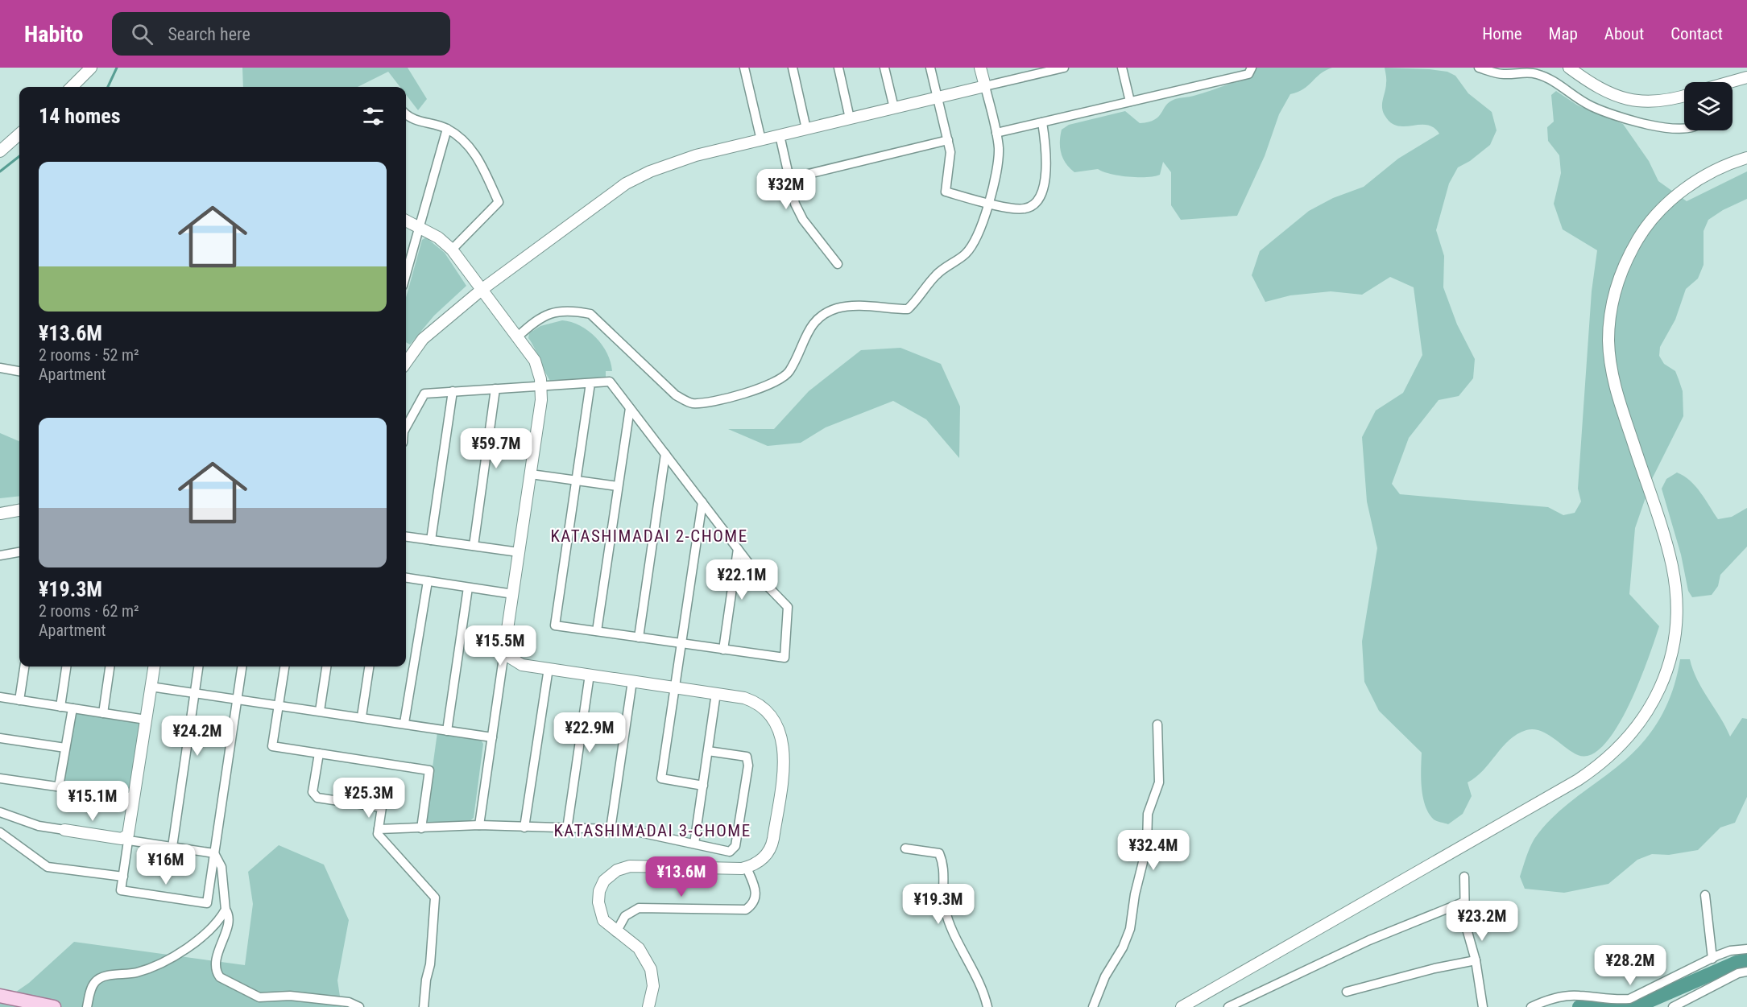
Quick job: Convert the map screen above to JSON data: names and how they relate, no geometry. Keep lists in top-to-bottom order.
{
  "districts": ["KATASHIMADAI 2-CHOME", "KATASHIMADAI 3-CHOME"],
  "page": {
    "header": "Habito",
    "search": "Search here",
    "nav": [
      "Home",
      "Map",
      "About",
      "Contact"
    ],
    "heading": "14 homes",
    "list": [
      {
        "name": "¥13.6M",
        "note": "2 rooms · 52 m² · Apartment"
      },
      {
        "name": "¥19.3M",
        "note": "2 rooms · 62 m² · Apartment"
      }
    ],
    "price": [
      "¥32M",
      "¥59.7M",
      "¥22.1M",
      "¥15.5M",
      "¥22.9M",
      "¥24.2M",
      "¥25.3M",
      "¥15.1M",
      "¥32.4M",
      "¥16M",
      "¥13.6M",
      "¥19.3M",
      "¥23.2M",
      "¥28.2M"
    ]
  }
}
